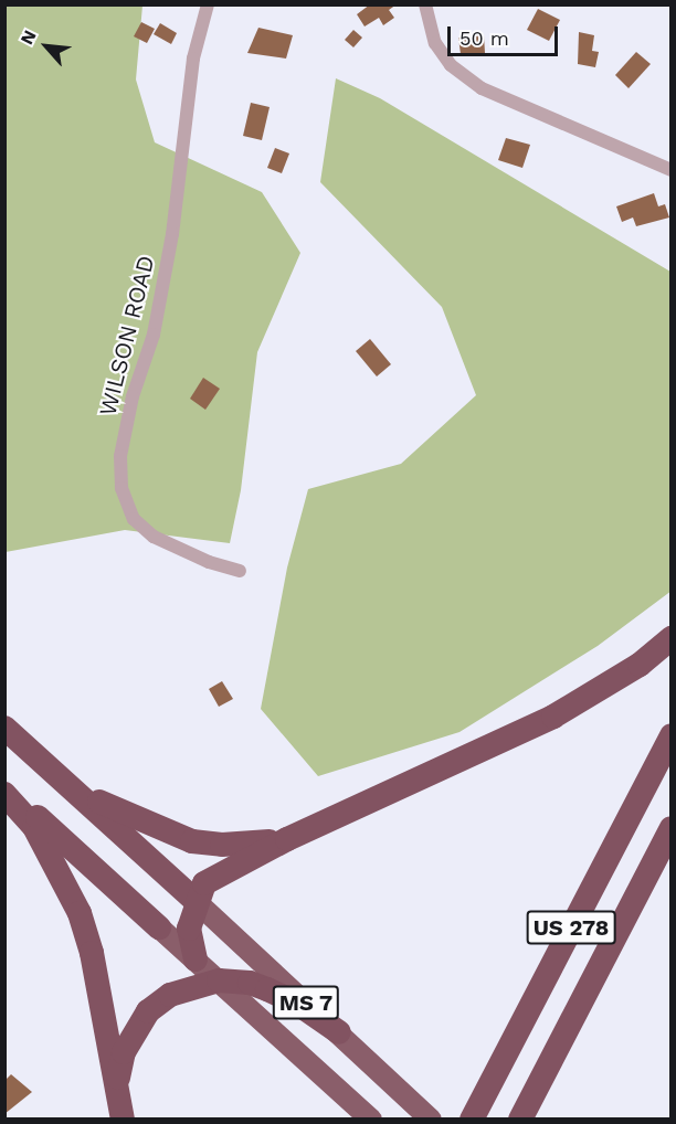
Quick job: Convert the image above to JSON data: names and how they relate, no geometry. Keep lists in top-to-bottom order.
{
  "streets": {
    "highway": ["US 278", "MS 7"],
    "street": ["WILSON ROAD"]
  },
  "scale_bar": "50 m",
  "north": "top left"
}
